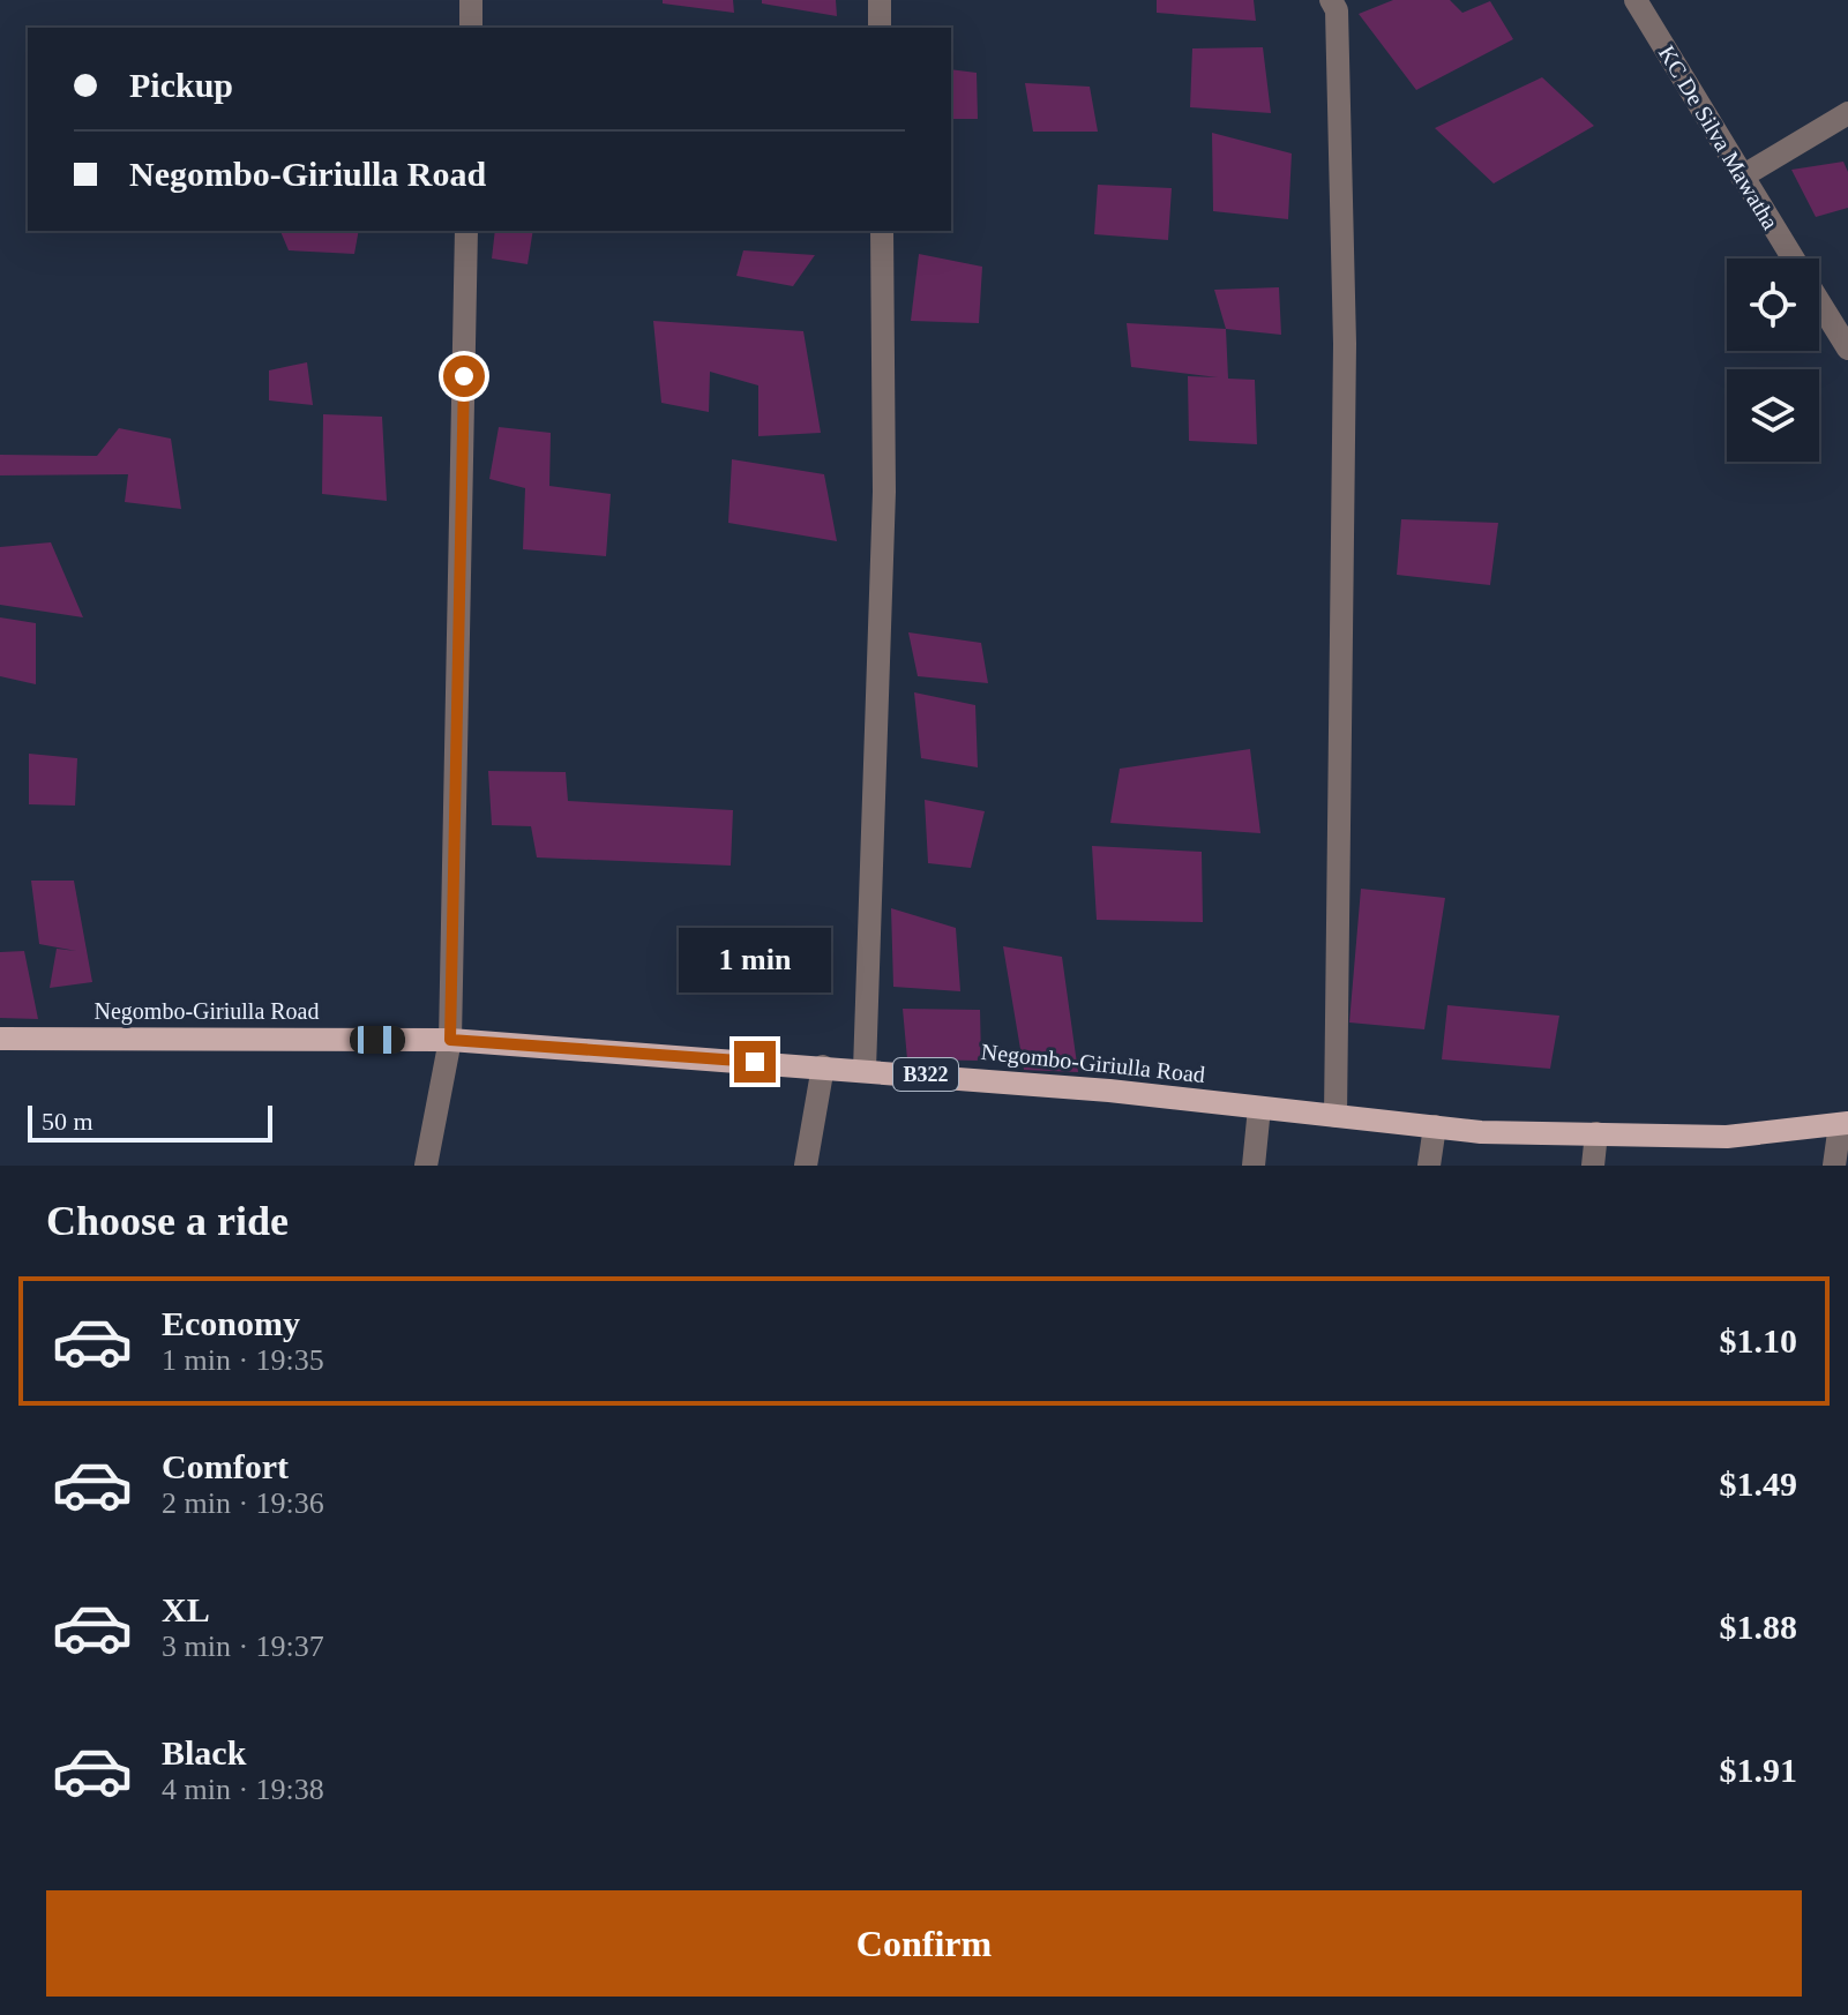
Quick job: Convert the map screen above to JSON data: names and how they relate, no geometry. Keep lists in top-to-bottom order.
{
  "streets": {
    "main road": ["Negombo-Giriulla Road", "B322"],
    "street": ["KC De Silva Mawatha"]
  },
  "scale_bar": "50 m",
  "page": {
    "banner": ["Pickup", "Negombo-Giriulla Road"],
    "bubble": "1 min",
    "scale": "50 m",
    "heading": "Choose a ride",
    "list": [
      {
        "name": "Economy",
        "note": "1 min · 19:35",
        "value": "$1.10"
      },
      {
        "name": "Comfort",
        "note": "2 min · 19:36",
        "value": "$1.49"
      },
      {
        "name": "XL",
        "note": "3 min · 19:37",
        "value": "$1.88"
      },
      {
        "name": "Black",
        "note": "4 min · 19:38",
        "value": "$1.91"
      }
    ],
    "buttons": "Confirm"
  }
}
